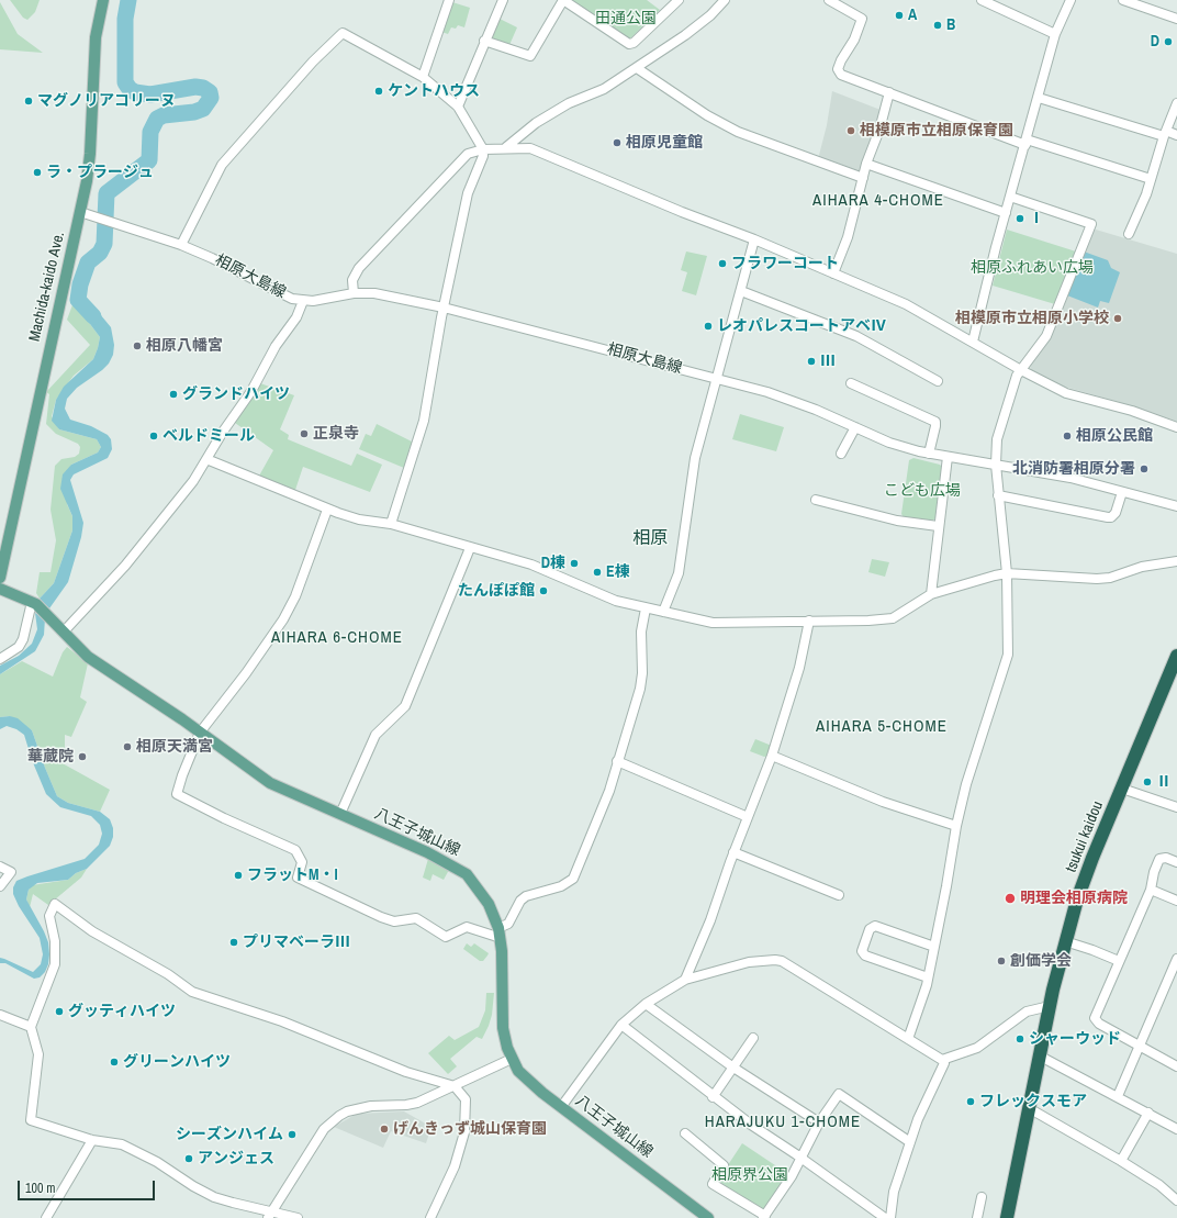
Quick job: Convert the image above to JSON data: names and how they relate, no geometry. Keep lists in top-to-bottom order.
{
  "streets": {
    "highway": ["tsukui kaidou"],
    "main road": ["Machida-kaido Ave.", "八王子城山線"],
    "street": ["相原大島線"]
  },
  "crossings": [
    ["相原大島線", "Machida-kaido Ave."]
  ],
  "districts": [
    "AIHARA 4-CHOME",
    "相原",
    "AIHARA 6-CHOME",
    "AIHARA 5-CHOME",
    "HARAJUKU 1-CHOME"
  ],
  "parks": [
    "田通公園",
    "相原ふれあい広場",
    "こども広場",
    "相原界公園"
  ],
  "places": [
    "A",
    "B",
    "D",
    "ケントハウス",
    "マグノリアコリーヌ",
    "相模原市立相原保育園",
    "相原児童館",
    "ラ・プラージュ",
    "Ⅰ",
    "フラワーコート",
    "相模原市立相原小学校",
    "レオパレスコートアベⅣ",
    "相原八幡宮",
    "Ⅲ",
    "グランドハイツ",
    "正泉寺",
    "ベルドミール",
    "相原公民館",
    "北消防署相原分署",
    "D棟",
    "E棟",
    "たんぽぽ館",
    "相原天満宮",
    "華蔵院",
    "Ⅱ",
    "フラットM・I",
    "明理会相原病院",
    "プリマベーラⅢ",
    "創価学会",
    "グッティハイツ",
    "シャーウッド",
    "グリーンハイツ",
    "フレックスモア",
    "げんきっず城山保育園",
    "シーズンハイム",
    "アンジェス"
  ],
  "scale_bar": "100 m"
}
